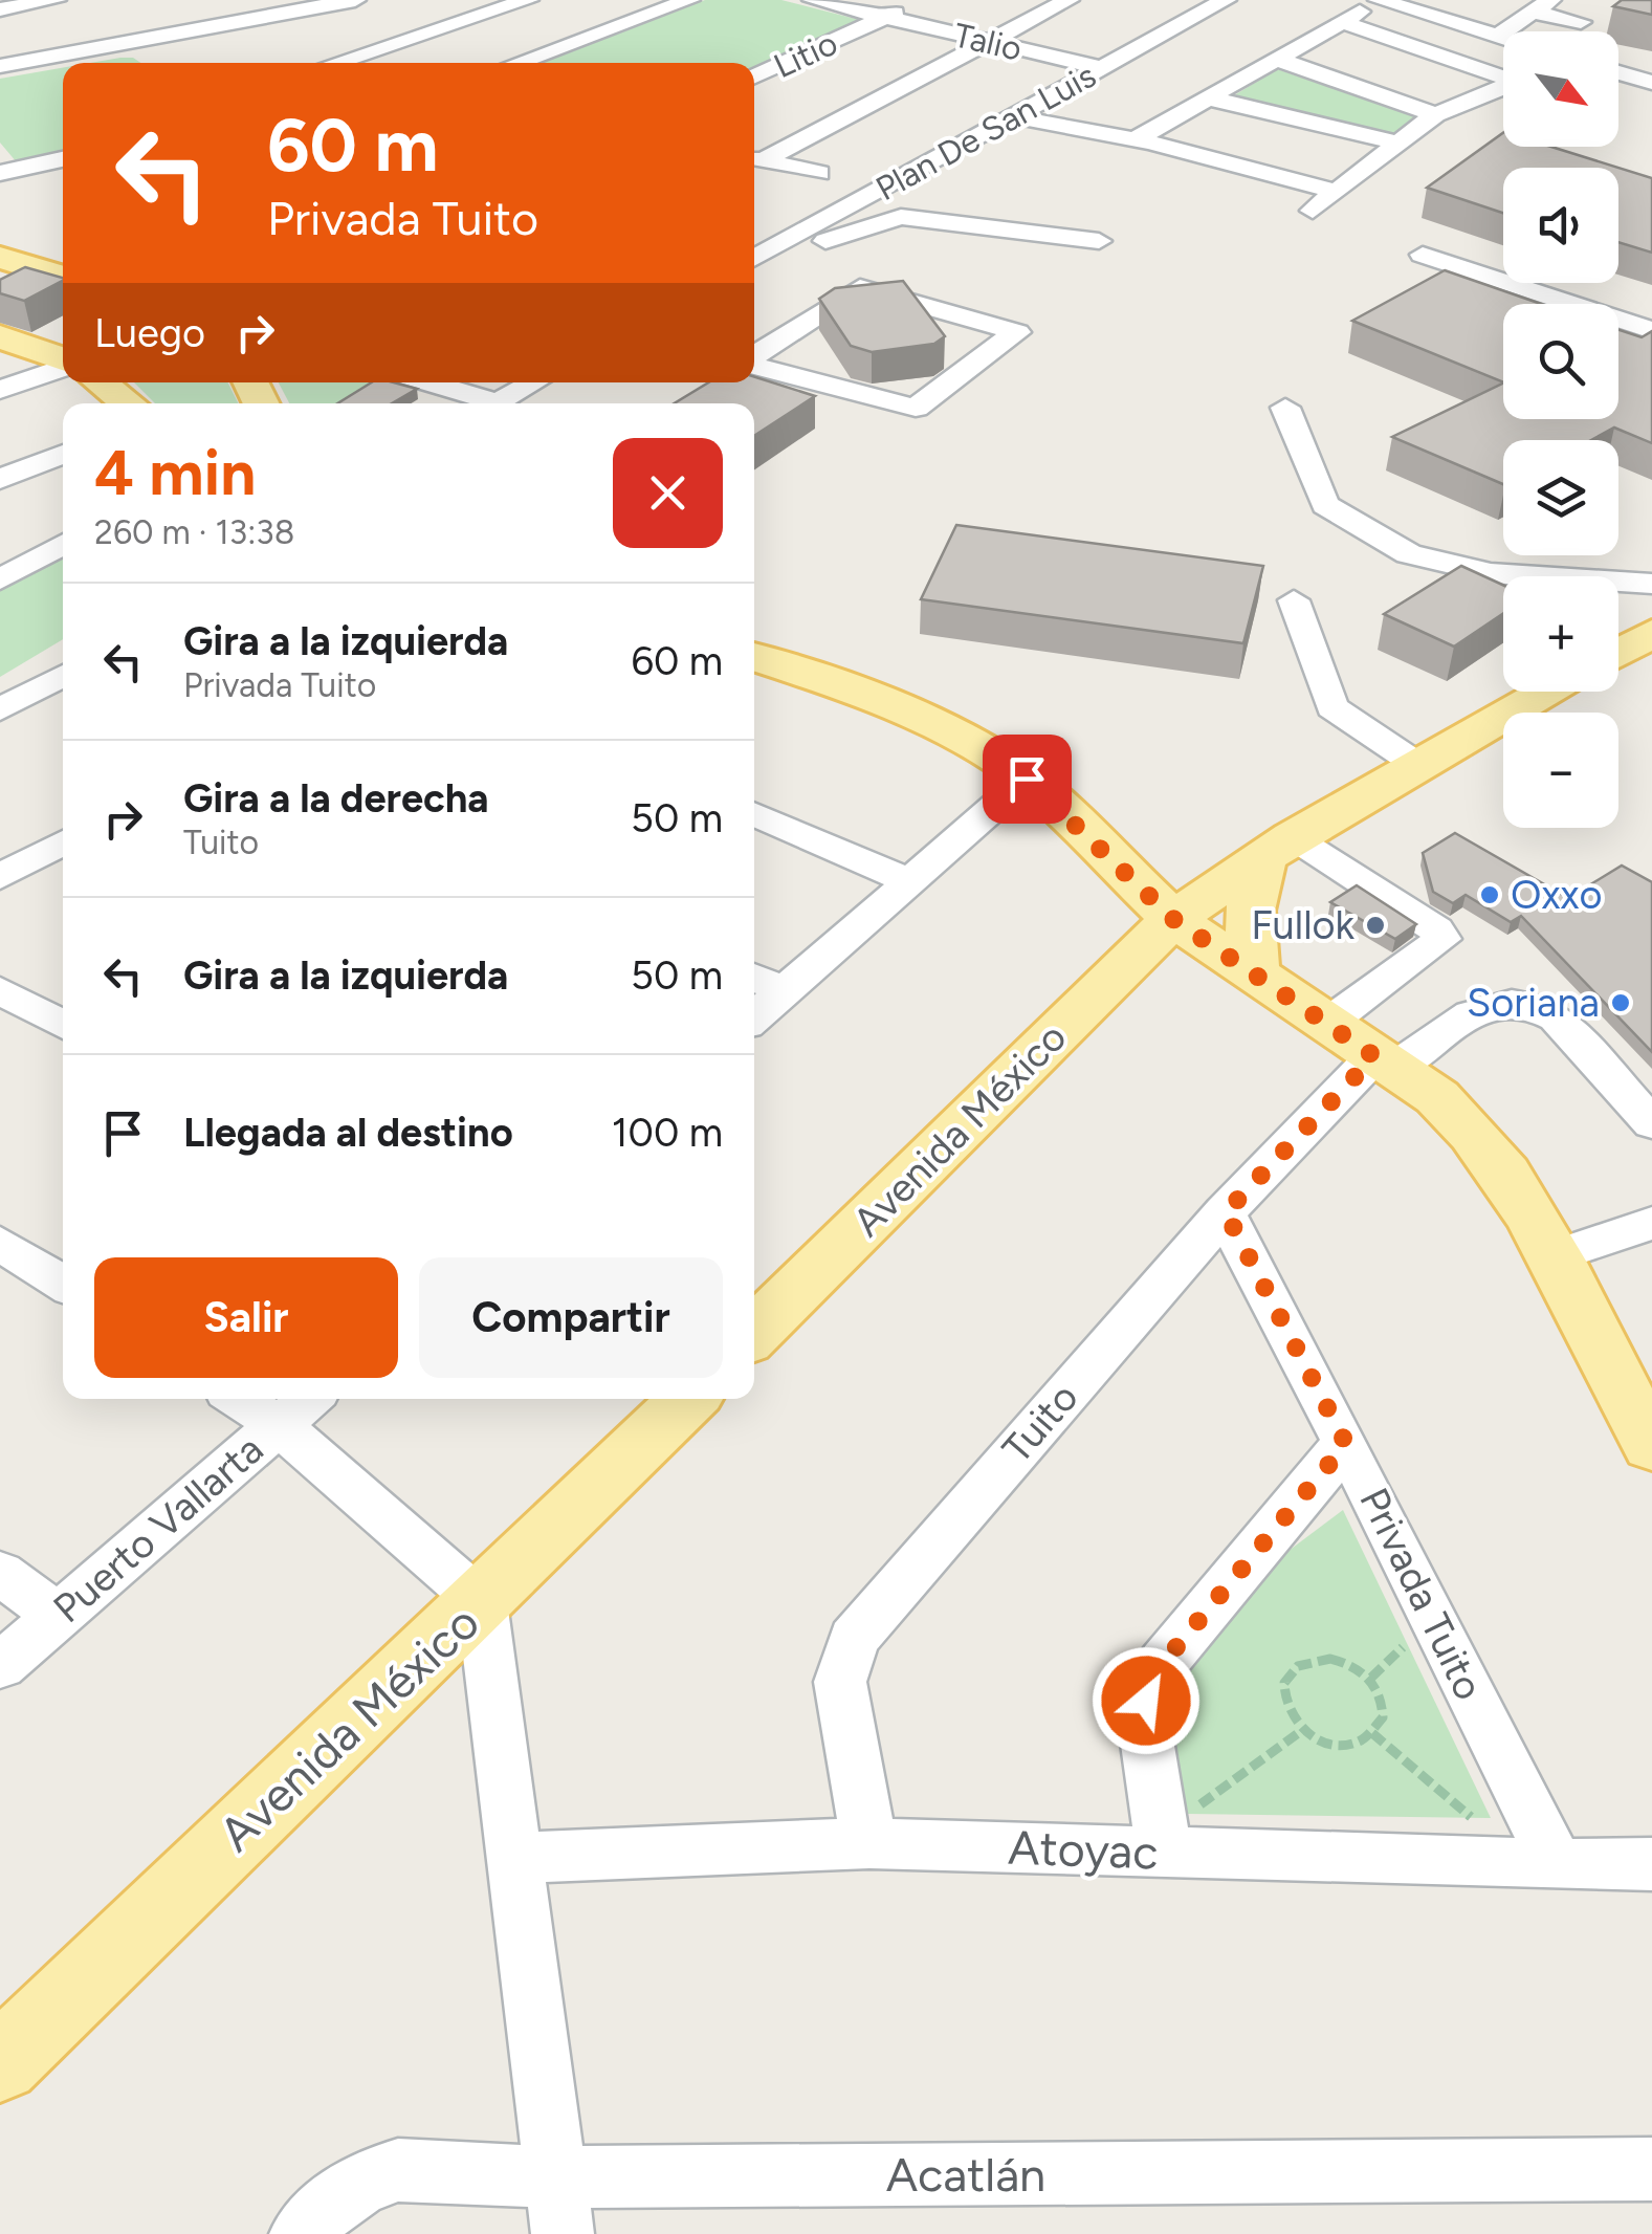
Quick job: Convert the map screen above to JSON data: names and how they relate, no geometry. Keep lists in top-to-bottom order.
{
  "streets": {
    "main road": ["Avenida México"],
    "street": [
      "Talio",
      "Litio",
      "Plan De San Luis",
      "Tuito",
      "Puerto Vallarta",
      "Privada Tuito",
      "Atoyac",
      "Acatlán"
    ]
  },
  "crossings": [
    ["Talio", "Litio"],
    ["Talio", "Plan De San Luis"],
    ["Tuito", "Privada Tuito"],
    ["Tuito", "Atoyac"],
    ["Privada Tuito", "Atoyac"]
  ],
  "places": ["Oxxo", "Fullok", "Soriana"],
  "north": "bottom right",
  "page": {
    "map_buttons": ["+", "−"],
    "turn": ["60 m", "Privada Tuito"],
    "then": "Luego",
    "heading": ["4 min", "260 m · 13:38"],
    "list": [
      {
        "name": "Gira a la izquierda",
        "note": "Privada Tuito",
        "value": "60 m"
      },
      {
        "name": "Gira a la derecha",
        "note": "Tuito",
        "value": "50 m"
      },
      {
        "name": "Gira a la izquierda",
        "value": "50 m"
      },
      {
        "name": "Llegada al destino",
        "value": "100 m"
      }
    ],
    "buttons": ["Salir", "Compartir"]
  }
}
